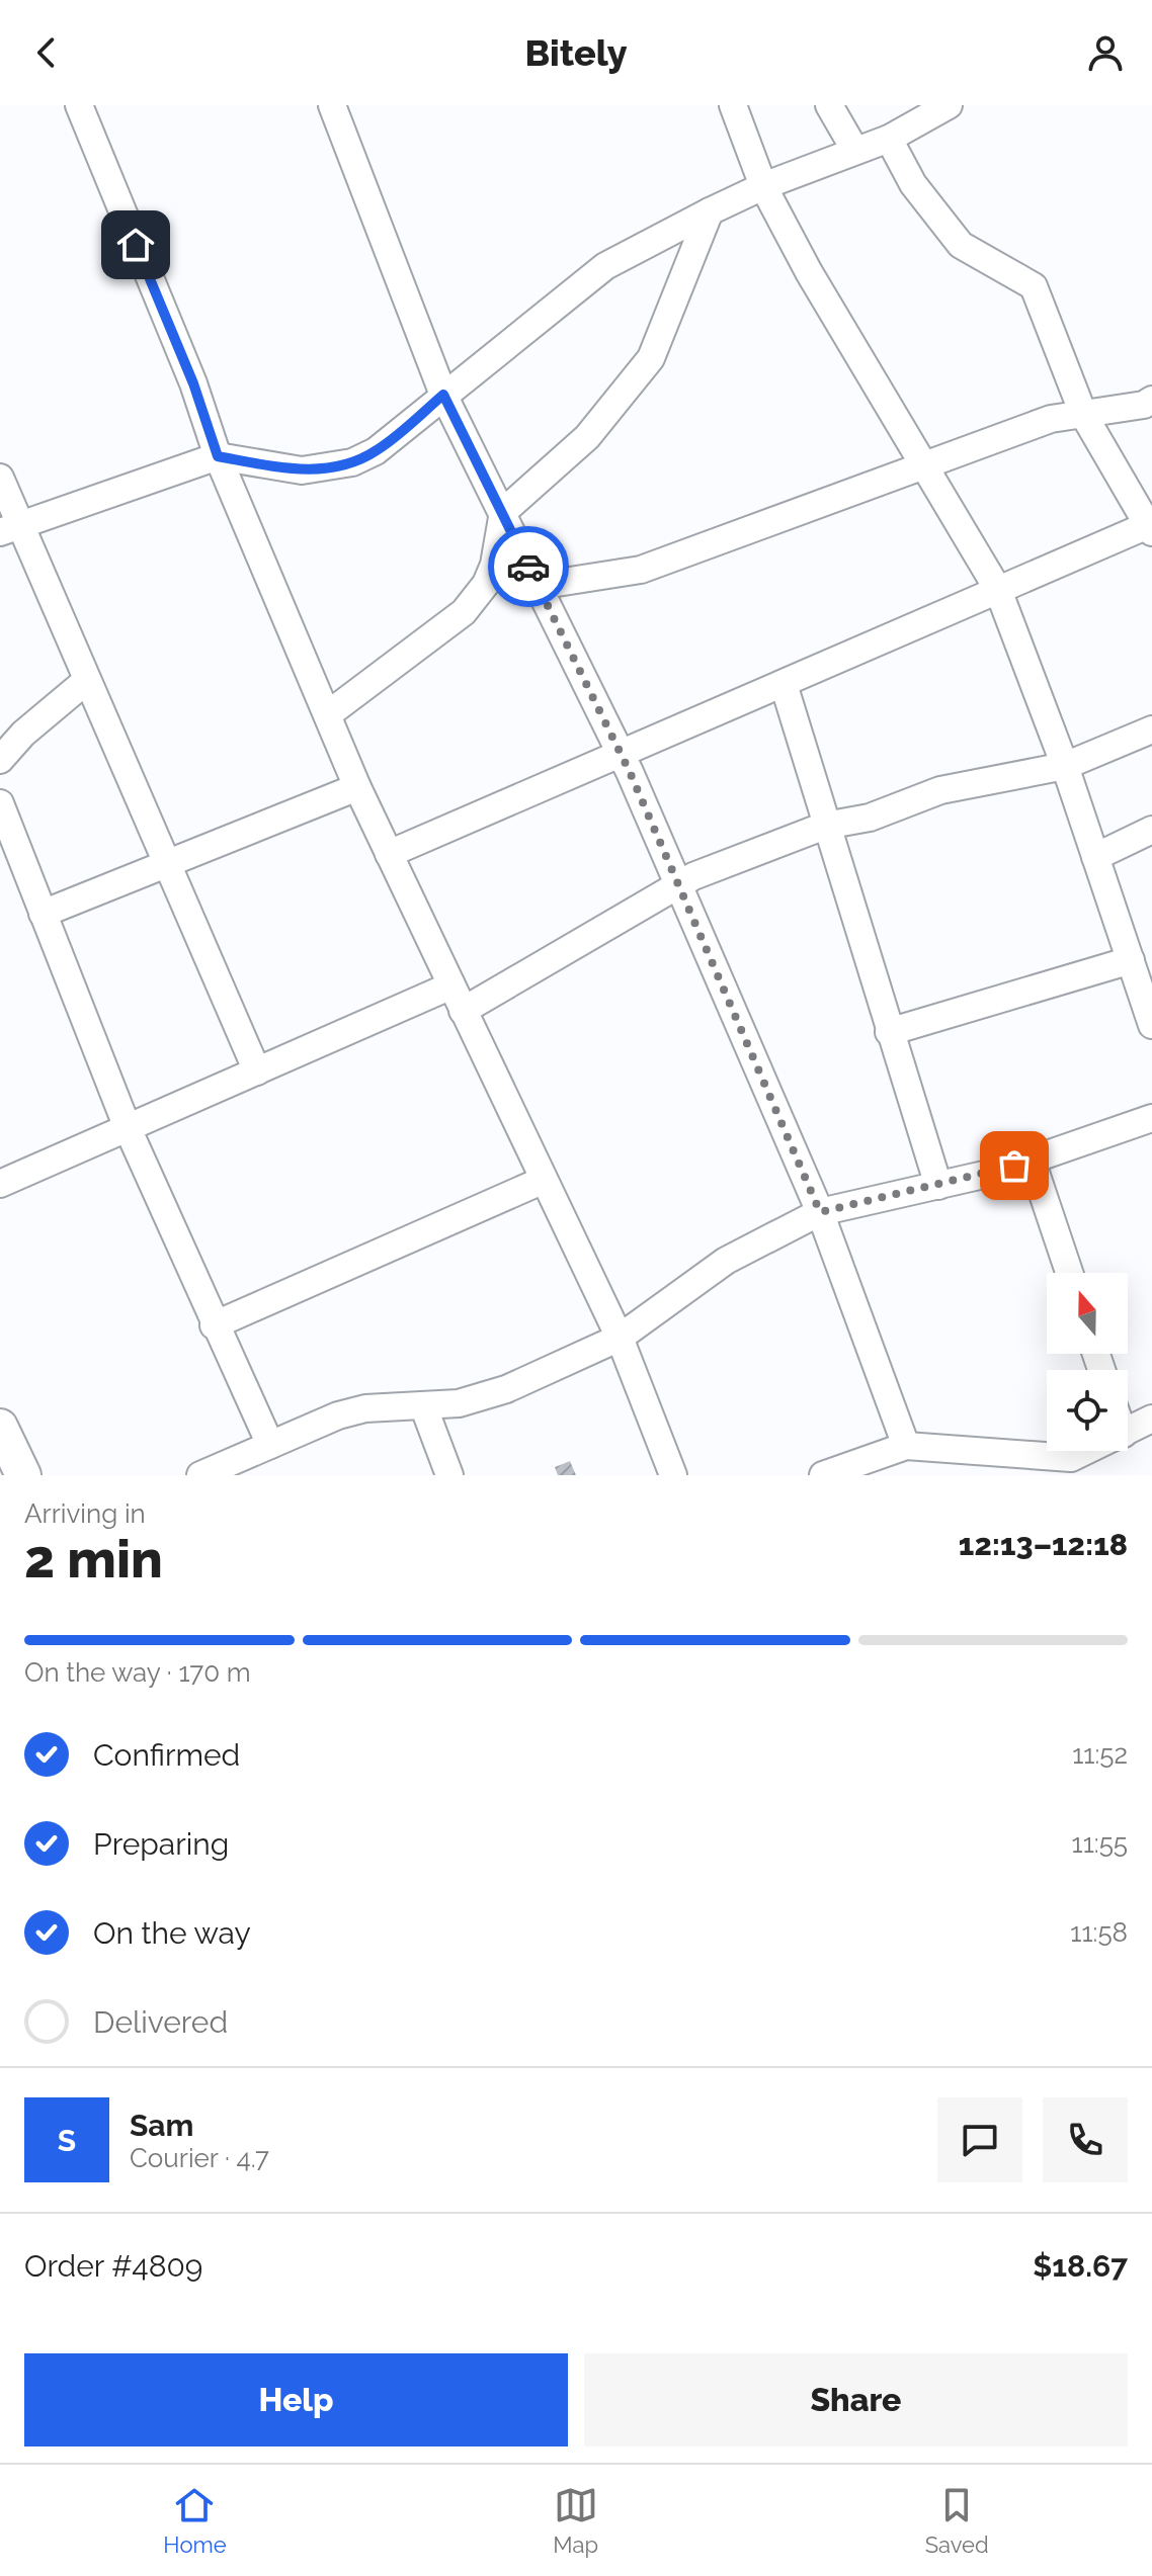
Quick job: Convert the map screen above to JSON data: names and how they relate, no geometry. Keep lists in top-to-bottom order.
{
  "north": "top",
  "page": {
    "header": "Bitely",
    "heading": ["2 min", "Arriving in", "12:13–12:18"],
    "panel": [
      "Sam",
      "Courier · 4.7",
      "Order #4809",
      "$18.67"
    ],
    "bar": "On the way · 170 m",
    "list": [
      ["Confirmed", "11:52"],
      ["Preparing", "11:55"],
      ["On the way", "11:58"],
      "Delivered"
    ],
    "round": "S",
    "buttons": ["Help", "Share"],
    "tabs": ["Home", "Map", "Saved"]
  }
}
